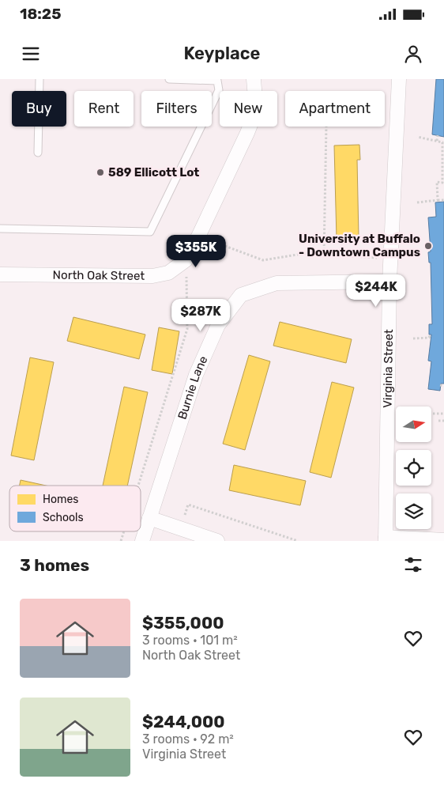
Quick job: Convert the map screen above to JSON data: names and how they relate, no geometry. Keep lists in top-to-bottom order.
{
  "streets": {
    "street": ["North Oak Street", "Virginia Street", "Burnie Lane"]
  },
  "crossings": [
    ["Virginia Street", "Burnie Lane"]
  ],
  "places": ["589 Ellicott Lot", "University at Buffalo - Downtown Campus"],
  "legend": ["Homes", "Schools"],
  "north": "right",
  "page": {
    "status": "18:25",
    "header": "Keyplace",
    "chip": [
      "Buy",
      "Rent",
      "Filters",
      "New",
      "Apartment"
    ],
    "price": ["$355K", "$244K", "$287K"],
    "heading": "3 homes",
    "list": [
      {
        "name": "$355,000",
        "note": "3 rooms · 101 m² · North Oak Street"
      },
      {
        "name": "$244,000",
        "note": "3 rooms · 92 m² · Virginia Street"
      }
    ]
  }
}
